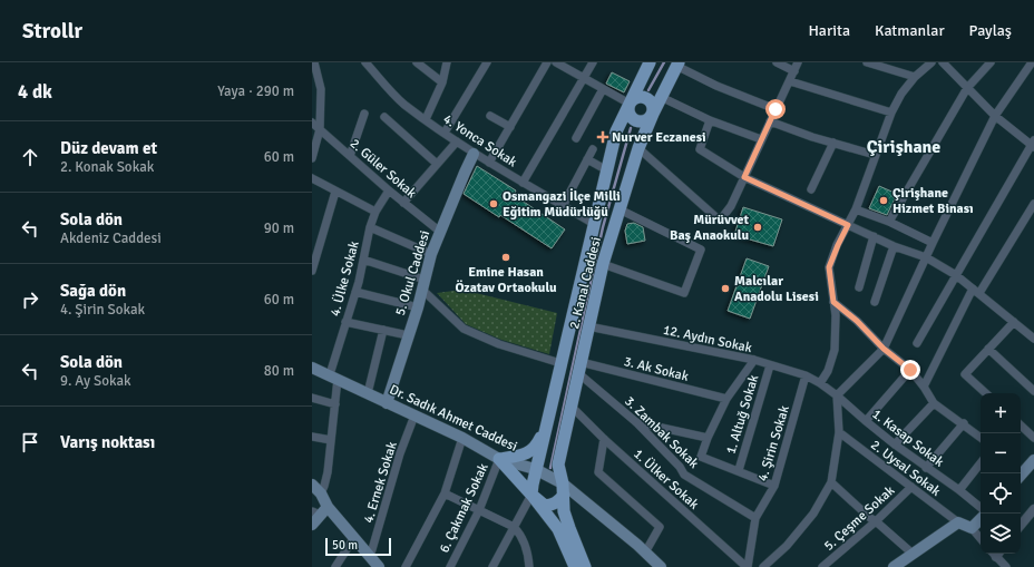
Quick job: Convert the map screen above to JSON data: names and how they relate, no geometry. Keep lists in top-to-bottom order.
{
  "streets": {
    "main road": ["5. Okul Caddesi", "2. Kanal Caddesi", "Dr. Sadık Ahmet Caddesi"],
    "street": [
      "4. Yonca Sokak",
      "2. Güler Sokak",
      "4. Ülke Sokak",
      "12. Aydın Sokak",
      "3. Ak Sokak",
      "1. Altuğ Sokak",
      "3. Zambak Sokak",
      "1. Kasap Sokak",
      "4. Şirin Sokak",
      "2. Uysal Sokak",
      "1. Ülker Sokak",
      "4. Ernek Sokak",
      "6. Çakmak Sokak",
      "5. Çeşme Sokak"
    ]
  },
  "crossings": [
    ["4. Yonca Sokak", "5. Okul Caddesi"],
    ["4. Yonca Sokak", "2. Kanal Caddesi"],
    ["2. Güler Sokak", "5. Okul Caddesi"],
    ["2. Güler Sokak", "4. Ülke Sokak"],
    ["5. Okul Caddesi", "Dr. Sadık Ahmet Caddesi"],
    ["4. Ülke Sokak", "Dr. Sadık Ahmet Caddesi"],
    ["2. Kanal Caddesi", "12. Aydın Sokak"],
    ["2. Kanal Caddesi", "3. Ak Sokak"],
    ["2. Kanal Caddesi", "Dr. Sadık Ahmet Caddesi"],
    ["2. Kanal Caddesi", "3. Zambak Sokak"],
    ["2. Kanal Caddesi", "1. Ülker Sokak"],
    ["12. Aydın Sokak", "1. Altuğ Sokak"],
    ["12. Aydın Sokak", "1. Kasap Sokak"],
    ["12. Aydın Sokak", "4. Şirin Sokak"],
    ["3. Ak Sokak", "3. Zambak Sokak"],
    ["Dr. Sadık Ahmet Caddesi", "4. Ernek Sokak"],
    ["Dr. Sadık Ahmet Caddesi", "6. Çakmak Sokak"],
    ["3. Zambak Sokak", "4. Şirin Sokak"],
    ["4. Şirin Sokak", "1. Ülker Sokak"],
    ["2. Uysal Sokak", "5. Çeşme Sokak"]
  ],
  "districts": ["Çirişhane"],
  "places": {
    "health": ["Nurver Eczanesi"],
    "other": [
      "Çirişhane Hizmet Binası",
      "Osmangazi İlçe Milli Eğitim Müdürlüğü",
      "Mürüvvet Baş Anaokulu",
      "Emine Hasan Özatav Ortaokulu",
      "Malcılar Anadolu Lisesi"
    ]
  },
  "scale_bar": "50 m",
  "page": {
    "header": "Strollr",
    "nav": ["Harita", "Katmanlar", "Paylaş"],
    "heading": ["4 dk", "Yaya · 290 m"],
    "list": [
      ["Düz devam et", "2. Konak Sokak", "60 m"],
      ["Sola dön", "Akdeniz Caddesi", "90 m"],
      ["Sağa dön", "4. Şirin Sokak", "60 m"],
      ["Sola dön", "9. Ay Sokak", "80 m"],
      "Varış noktası"
    ],
    "map_buttons": ["+", "−"],
    "scale": "50 m"
  }
}
